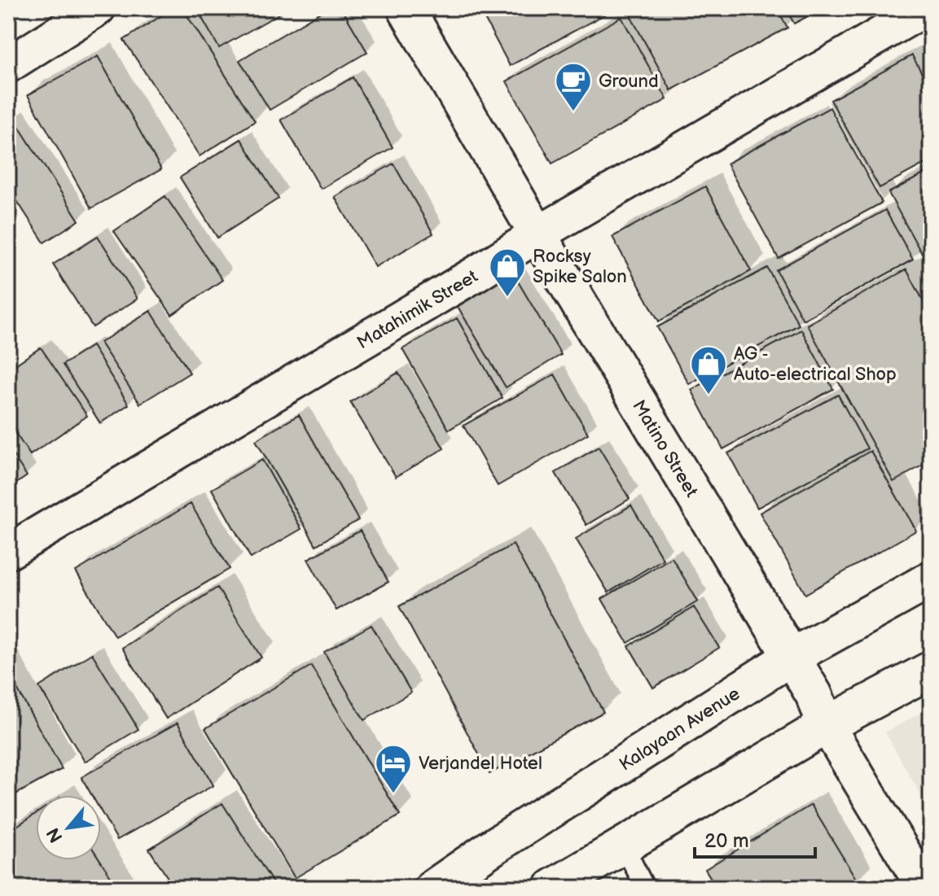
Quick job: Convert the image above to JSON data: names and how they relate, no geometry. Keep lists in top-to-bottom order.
{
  "streets": {
    "main road": ["Matino Street", "Kalayaan Avenue"],
    "street": ["Matahimik Street"]
  },
  "crossings": [
    ["Matahimik Street", "Matino Street"],
    ["Matino Street", "Kalayaan Avenue"]
  ],
  "places": {
    "cafe": ["Ground"],
    "shop": ["Rocksy Spike Salon", "AG - Auto-electrical Shop"],
    "hotel": ["Verjandel Hotel"]
  },
  "scale_bar": "20 m",
  "north": "bottom left"
}
